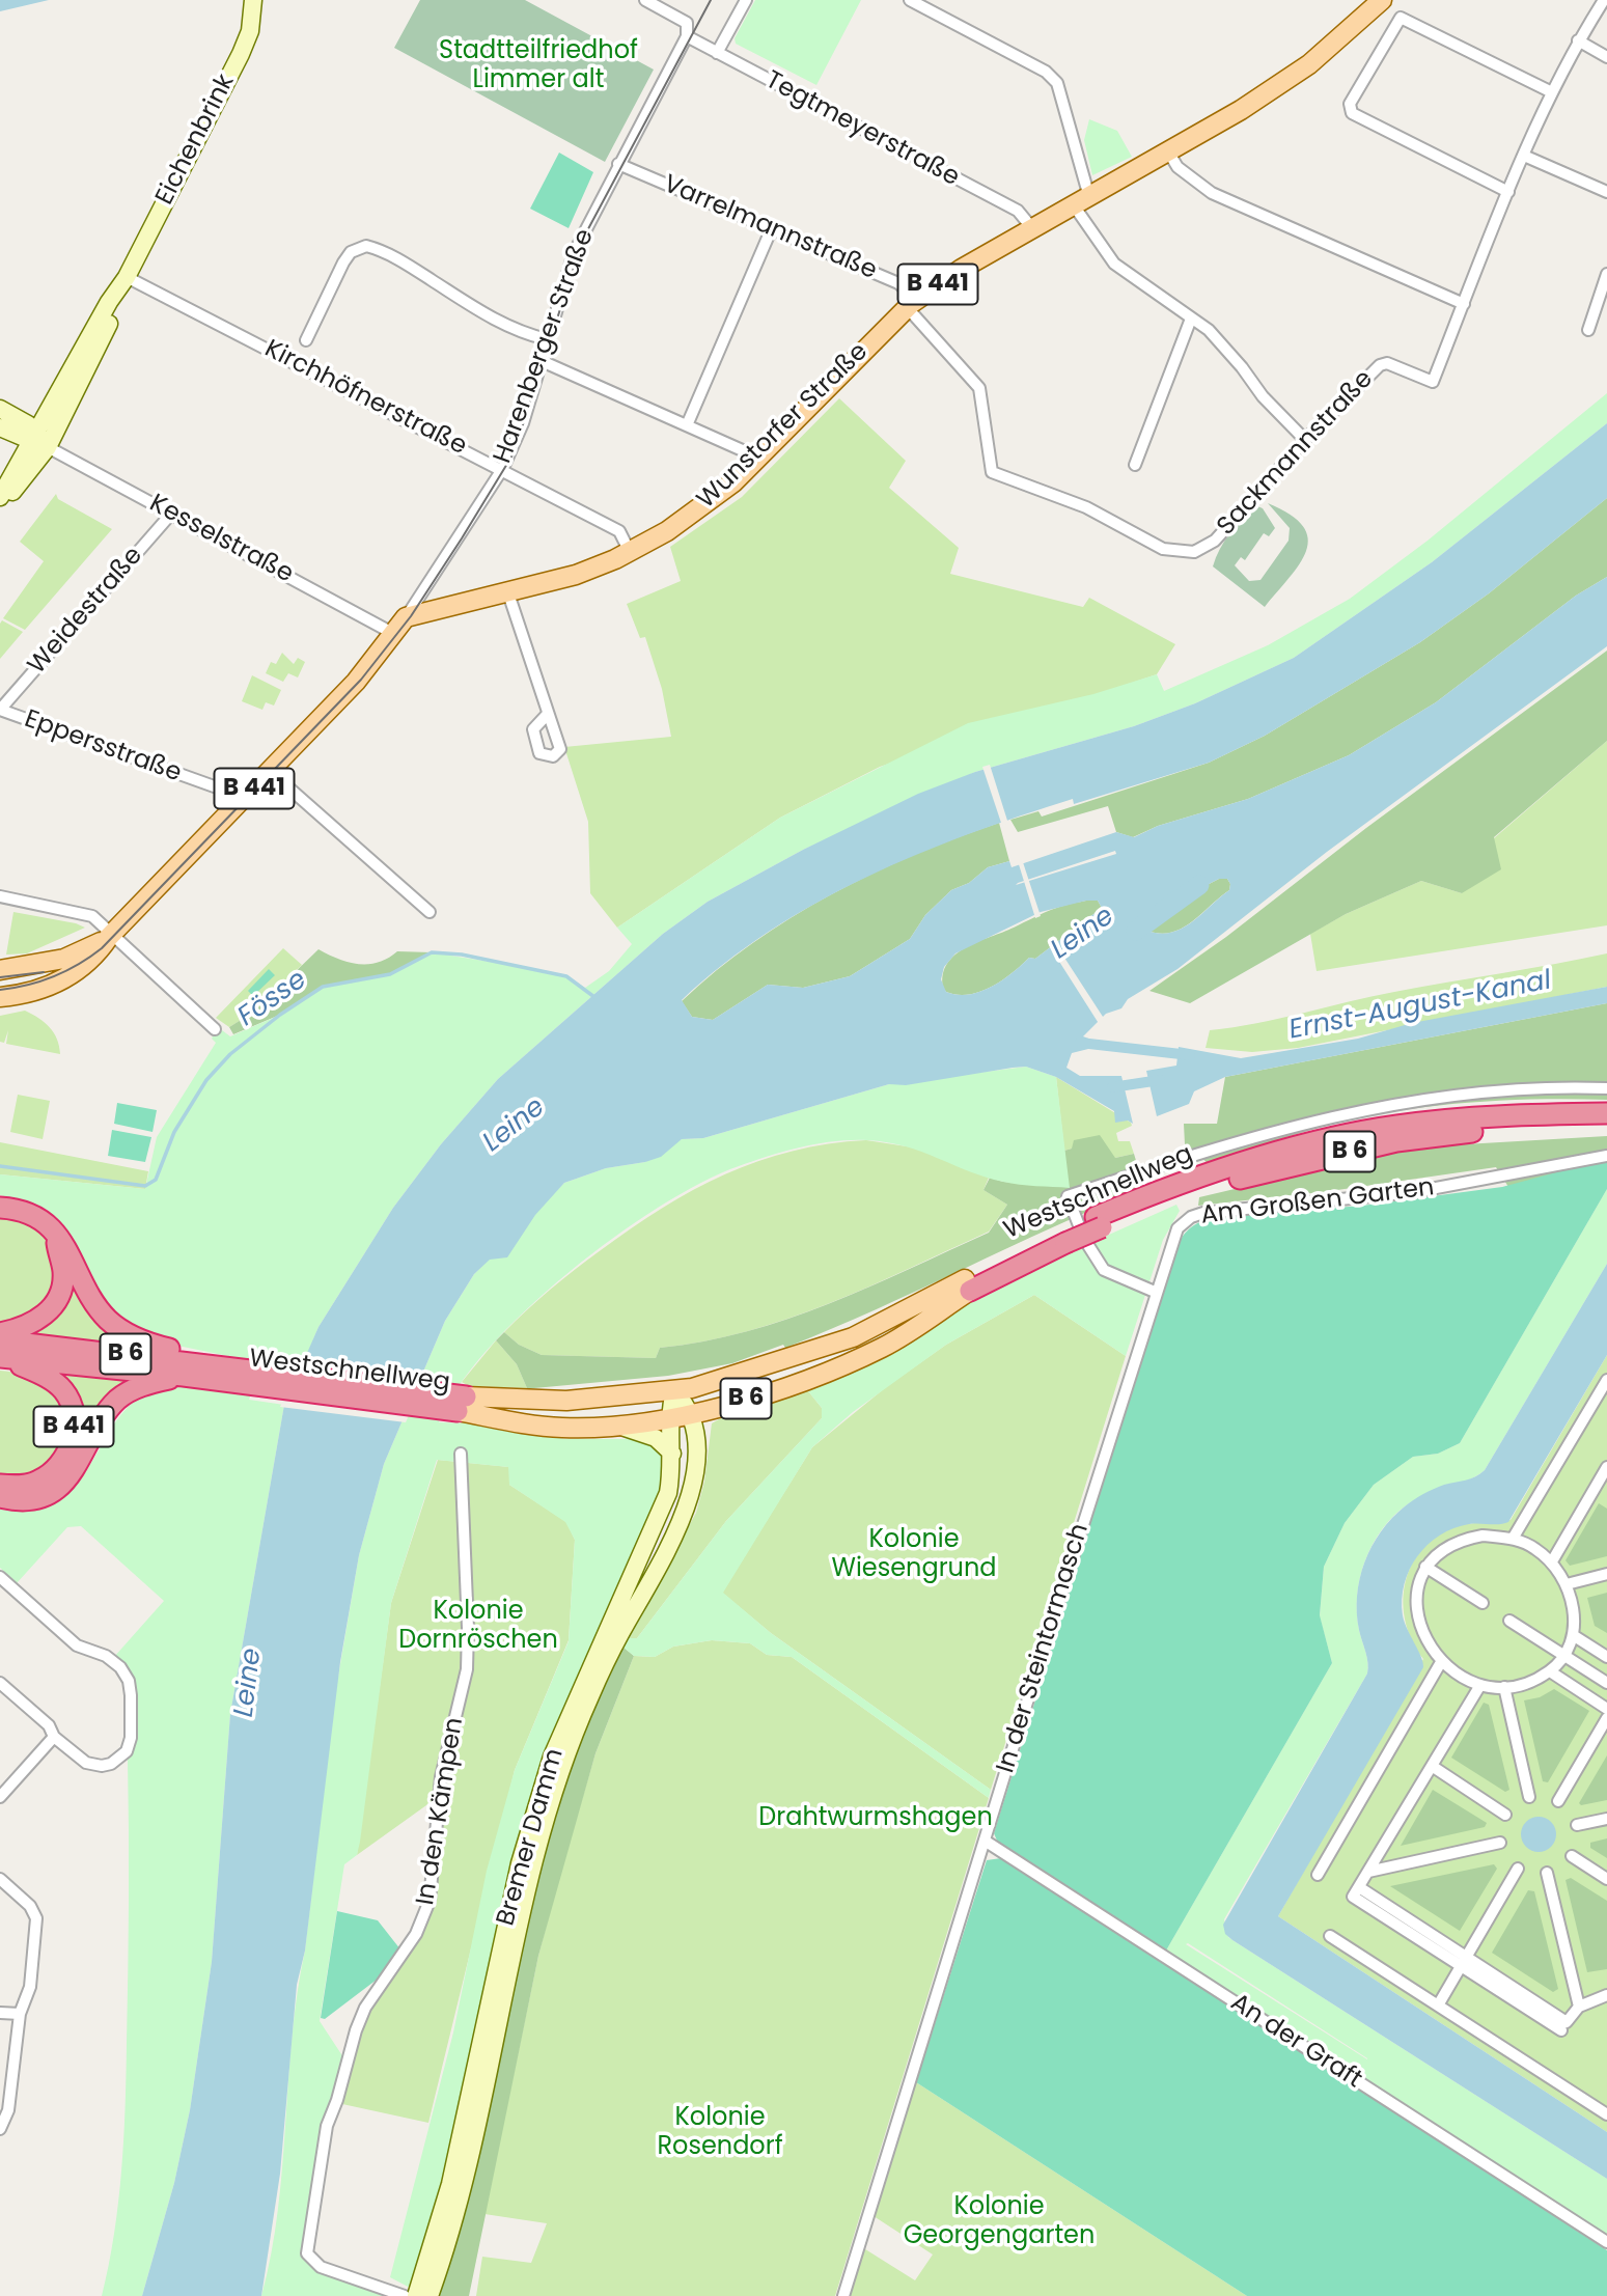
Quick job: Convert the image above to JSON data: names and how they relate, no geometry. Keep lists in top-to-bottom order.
{
  "streets": {
    "highway": ["B 441", "B 6", "Westschnellweg"],
    "main road": ["Eichenbrink", "Wunstorfer Straße", "Bremer Damm"],
    "street": [
      "Tegtmeyerstraße",
      "Varrelmannstraße",
      "Harenberger Straße",
      "Kirchhöfnerstraße",
      "Sackmannstraße",
      "Kesselstraße",
      "Weidestraße",
      "Eppersstraße",
      "Am Großen Garten",
      "In der Steintormasch",
      "In den Kämpen",
      "An der Graft"
    ]
  },
  "crossings": [
    ["Tegtmeyerstraße", "Harenberger Straße"],
    ["Tegtmeyerstraße", "Wunstorfer Straße"],
    ["Eichenbrink", "Kirchhöfnerstraße"],
    ["Eichenbrink", "Kesselstraße"],
    ["Varrelmannstraße", "Harenberger Straße"],
    ["Varrelmannstraße", "Wunstorfer Straße"],
    ["Varrelmannstraße", "Sackmannstraße"],
    ["B 441", "Harenberger Straße"],
    ["B 441", "Wunstorfer Straße"],
    ["B 441", "Kesselstraße"],
    ["B 441", "Eppersstraße"],
    ["B 441", "Westschnellweg"],
    ["Harenberger Straße", "Kirchhöfnerstraße"],
    ["Harenberger Straße", "Wunstorfer Straße"],
    ["Kirchhöfnerstraße", "Wunstorfer Straße"],
    ["Wunstorfer Straße", "Sackmannstraße"],
    ["Kesselstraße", "Weidestraße"],
    ["Weidestraße", "Eppersstraße"],
    ["Westschnellweg", "Bremer Damm"],
    ["Am Großen Garten", "In der Steintormasch"],
    ["In der Steintormasch", "An der Graft"]
  ],
  "water": ["Leine", "Fösse", "Ernst-August-Kanal"],
  "parks": [
    "Stadtteilfriedhof Limmer alt",
    "Kolonie Wiesengrund",
    "Kolonie Dornröschen",
    "Drahtwurmshagen",
    "Kolonie Rosendorf",
    "Kolonie Georgengarten"
  ]
}
